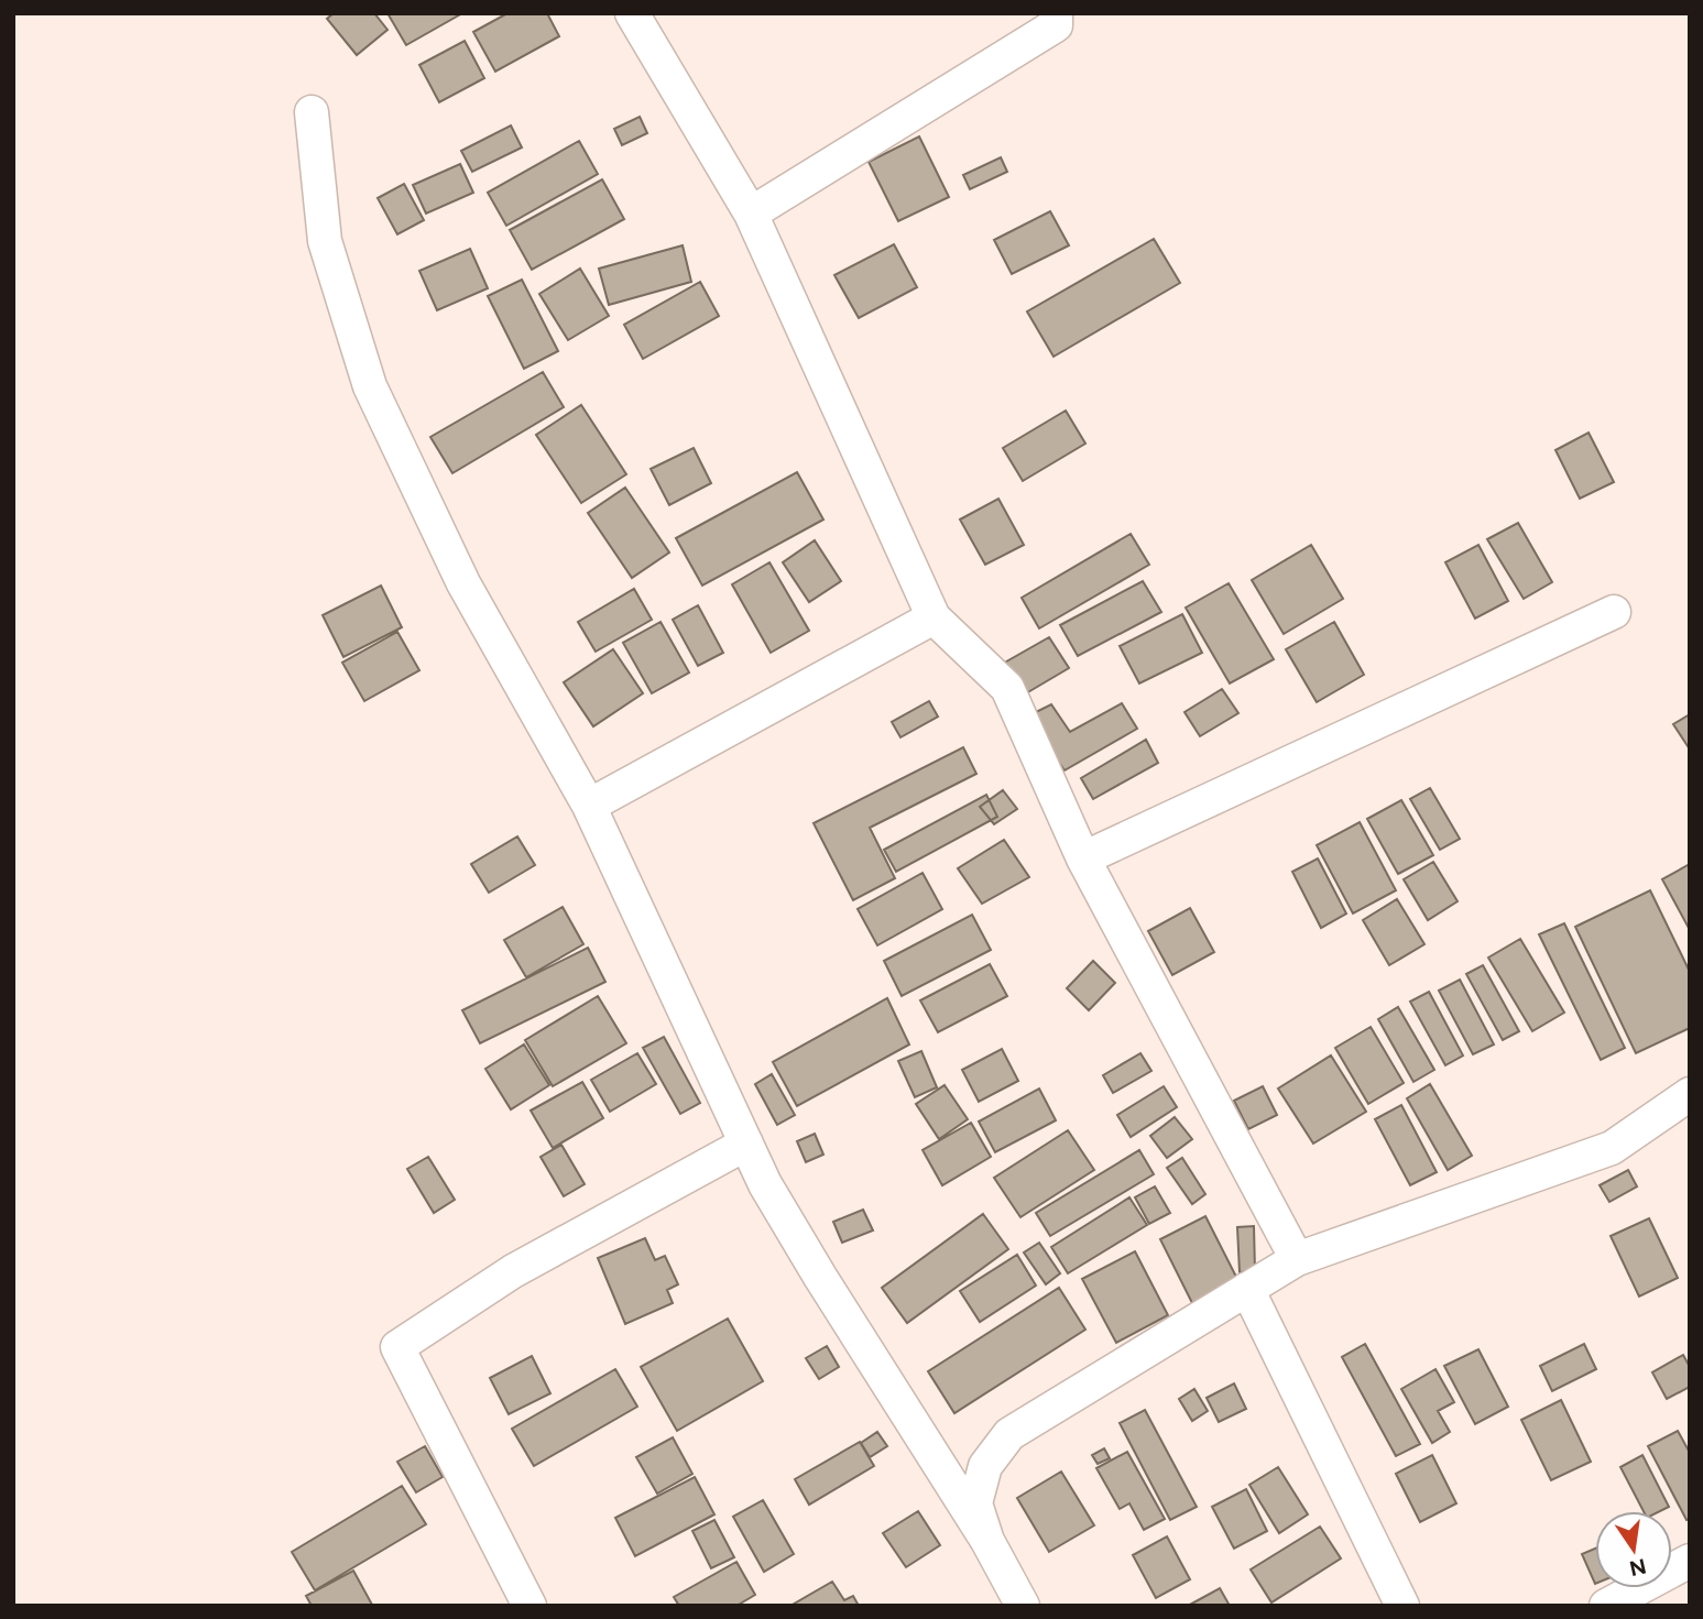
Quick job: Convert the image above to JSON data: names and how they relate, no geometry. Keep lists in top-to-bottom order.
{
  "north": "bottom"
}
